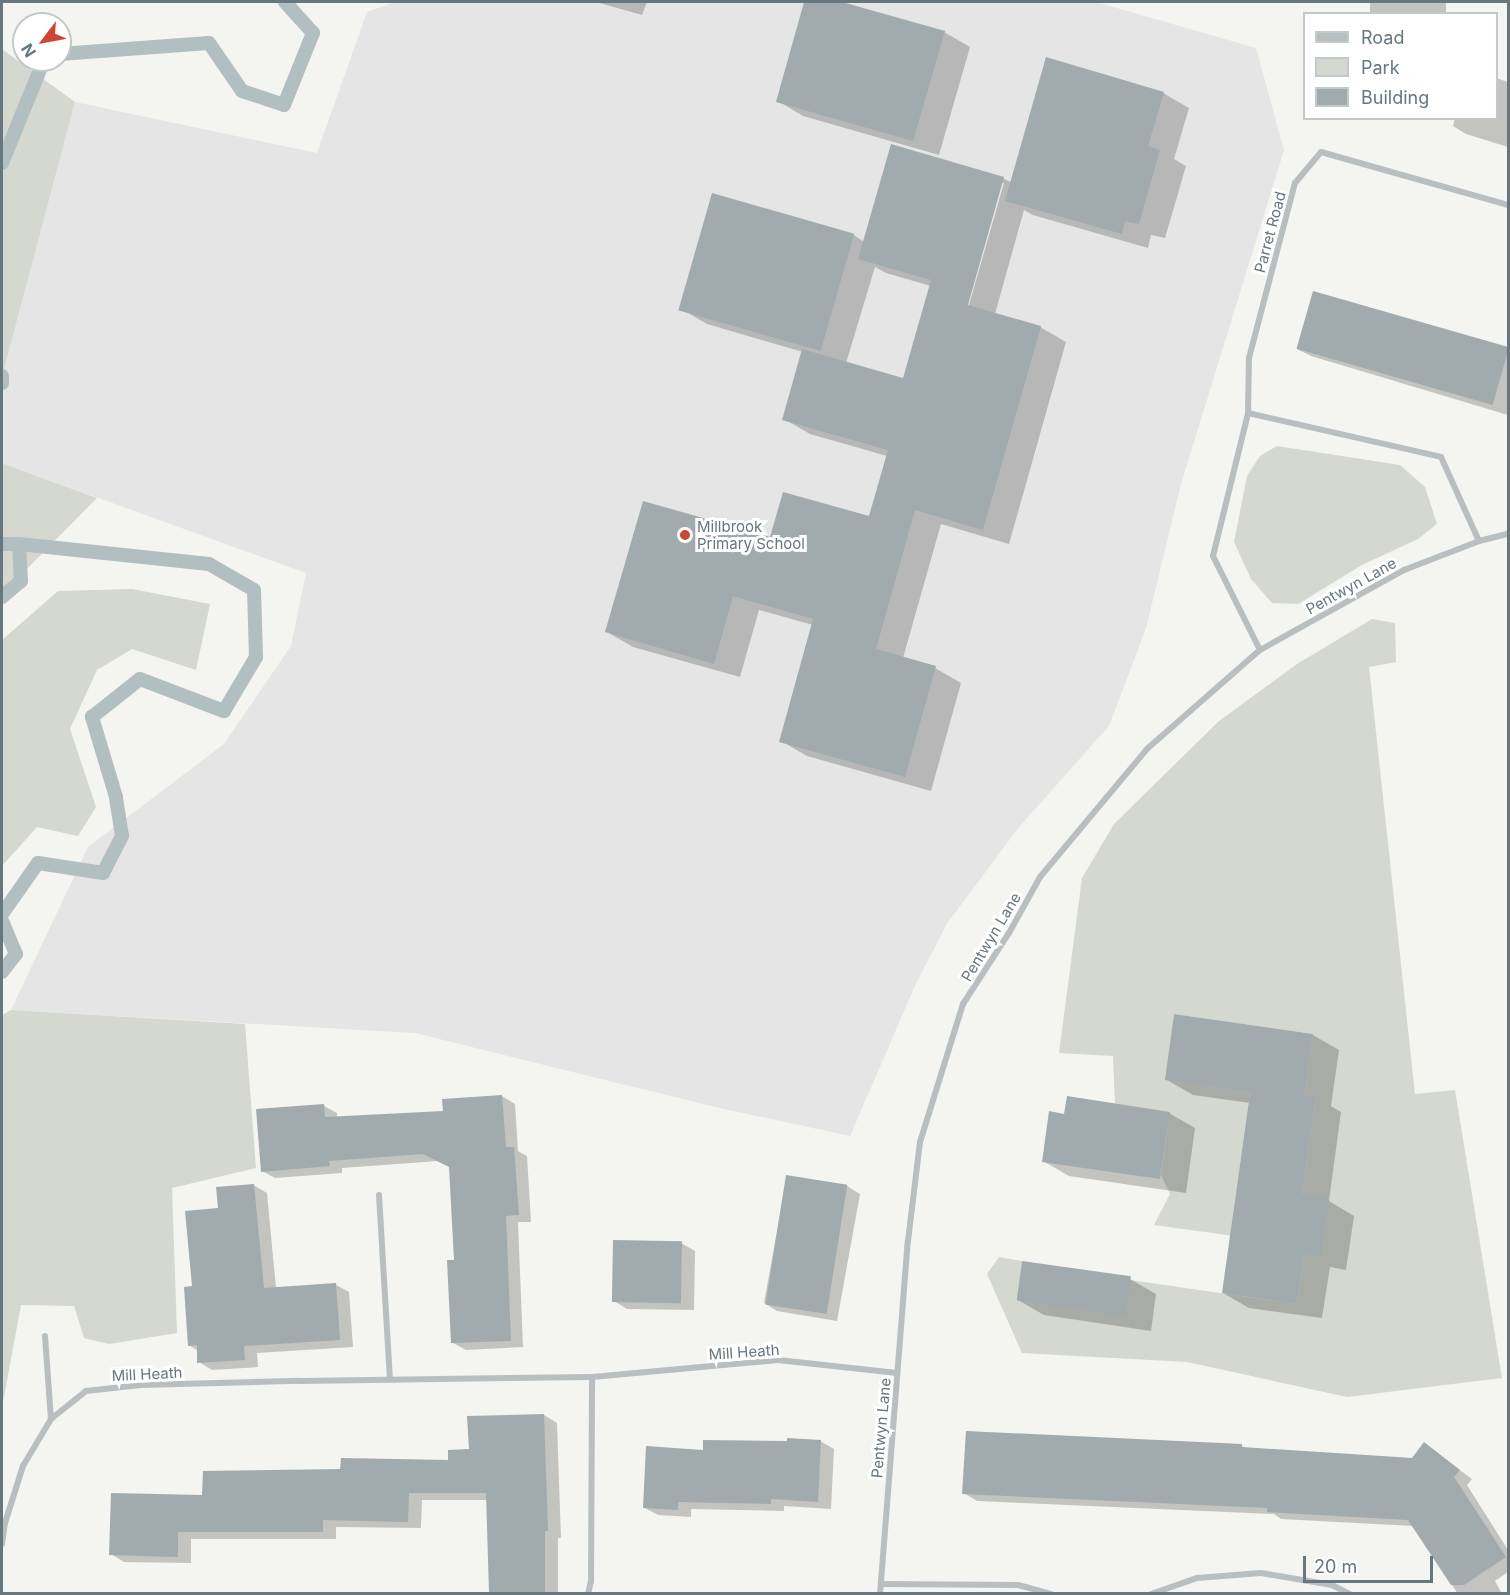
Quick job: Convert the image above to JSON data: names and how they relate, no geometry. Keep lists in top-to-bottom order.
{
  "streets": {
    "street": ["Parret Road", "Pentwyn Lane", "Mill Heath"]
  },
  "crossings": [
    ["Parret Road", "Pentwyn Lane"],
    ["Pentwyn Lane", "Mill Heath"]
  ],
  "places": ["Millbrook Primary School"],
  "legend": ["Road", "Park", "Building"],
  "scale_bar": "20 m",
  "north": "bottom left"
}
